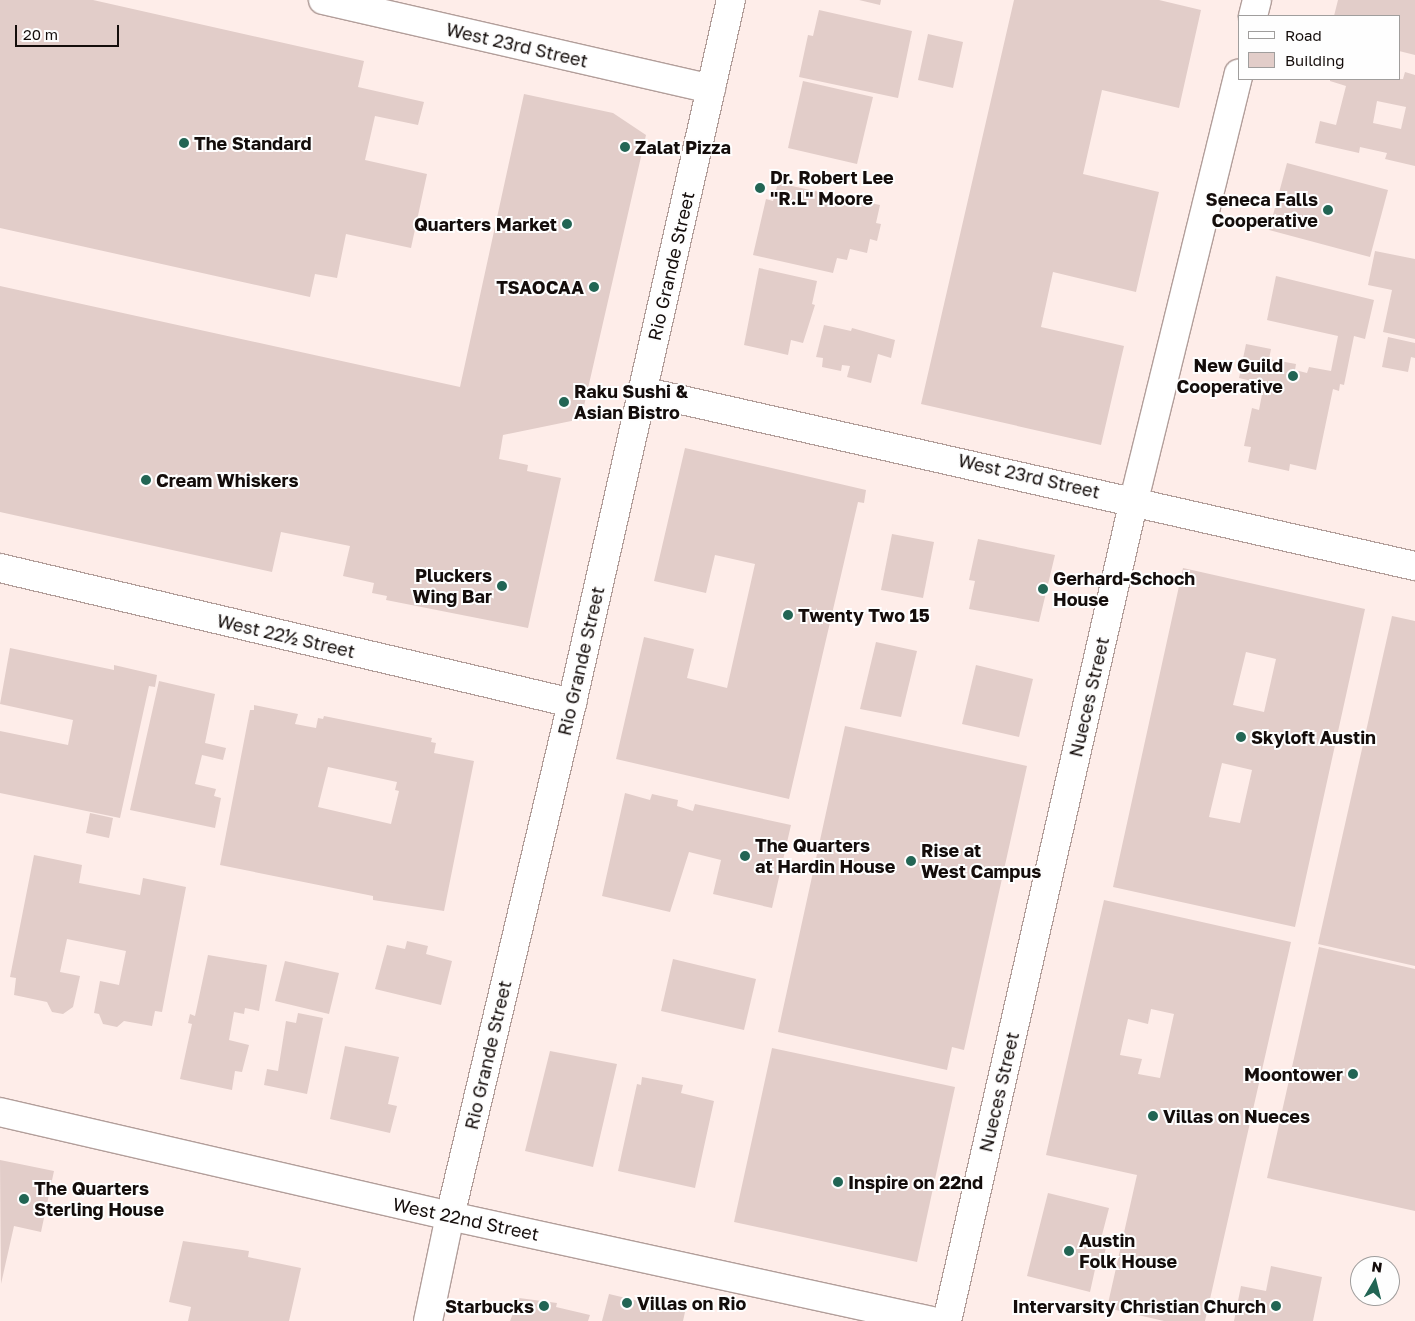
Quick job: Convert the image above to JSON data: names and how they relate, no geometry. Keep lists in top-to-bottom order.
{
  "streets": {
    "street": [
      "West 23rd Street",
      "Rio Grande Street",
      "West 22½ Street",
      "Nueces Street",
      "West 22nd Street"
    ]
  },
  "crossings": [
    ["West 23rd Street", "Rio Grande Street"],
    ["West 23rd Street", "Nueces Street"],
    ["Rio Grande Street", "West 22½ Street"],
    ["Rio Grande Street", "West 22nd Street"]
  ],
  "places": [
    "The Standard",
    "Zalat Pizza",
    "Dr. Robert Lee \"R.L\" Moore",
    "Seneca Falls Cooperative",
    "Quarters Market",
    "TSAOCAA",
    "New Guild Cooperative",
    "Raku Sushi & Asian Bistro",
    "Cream Whiskers",
    "Pluckers Wing Bar",
    "Gerhard-Schoch House",
    "Twenty Two 15",
    "Skyloft Austin",
    "The Quarters at Hardin House",
    "Rise at West Campus",
    "Moontower",
    "Villas on Nueces",
    "Inspire on 22nd",
    "The Quarters Sterling House",
    "Austin Folk House",
    "Villas on Rio",
    "Starbucks",
    "Intervarsity Christian Church"
  ],
  "legend": ["Road", "Building"],
  "scale_bar": "20 m",
  "north": "top"
}
